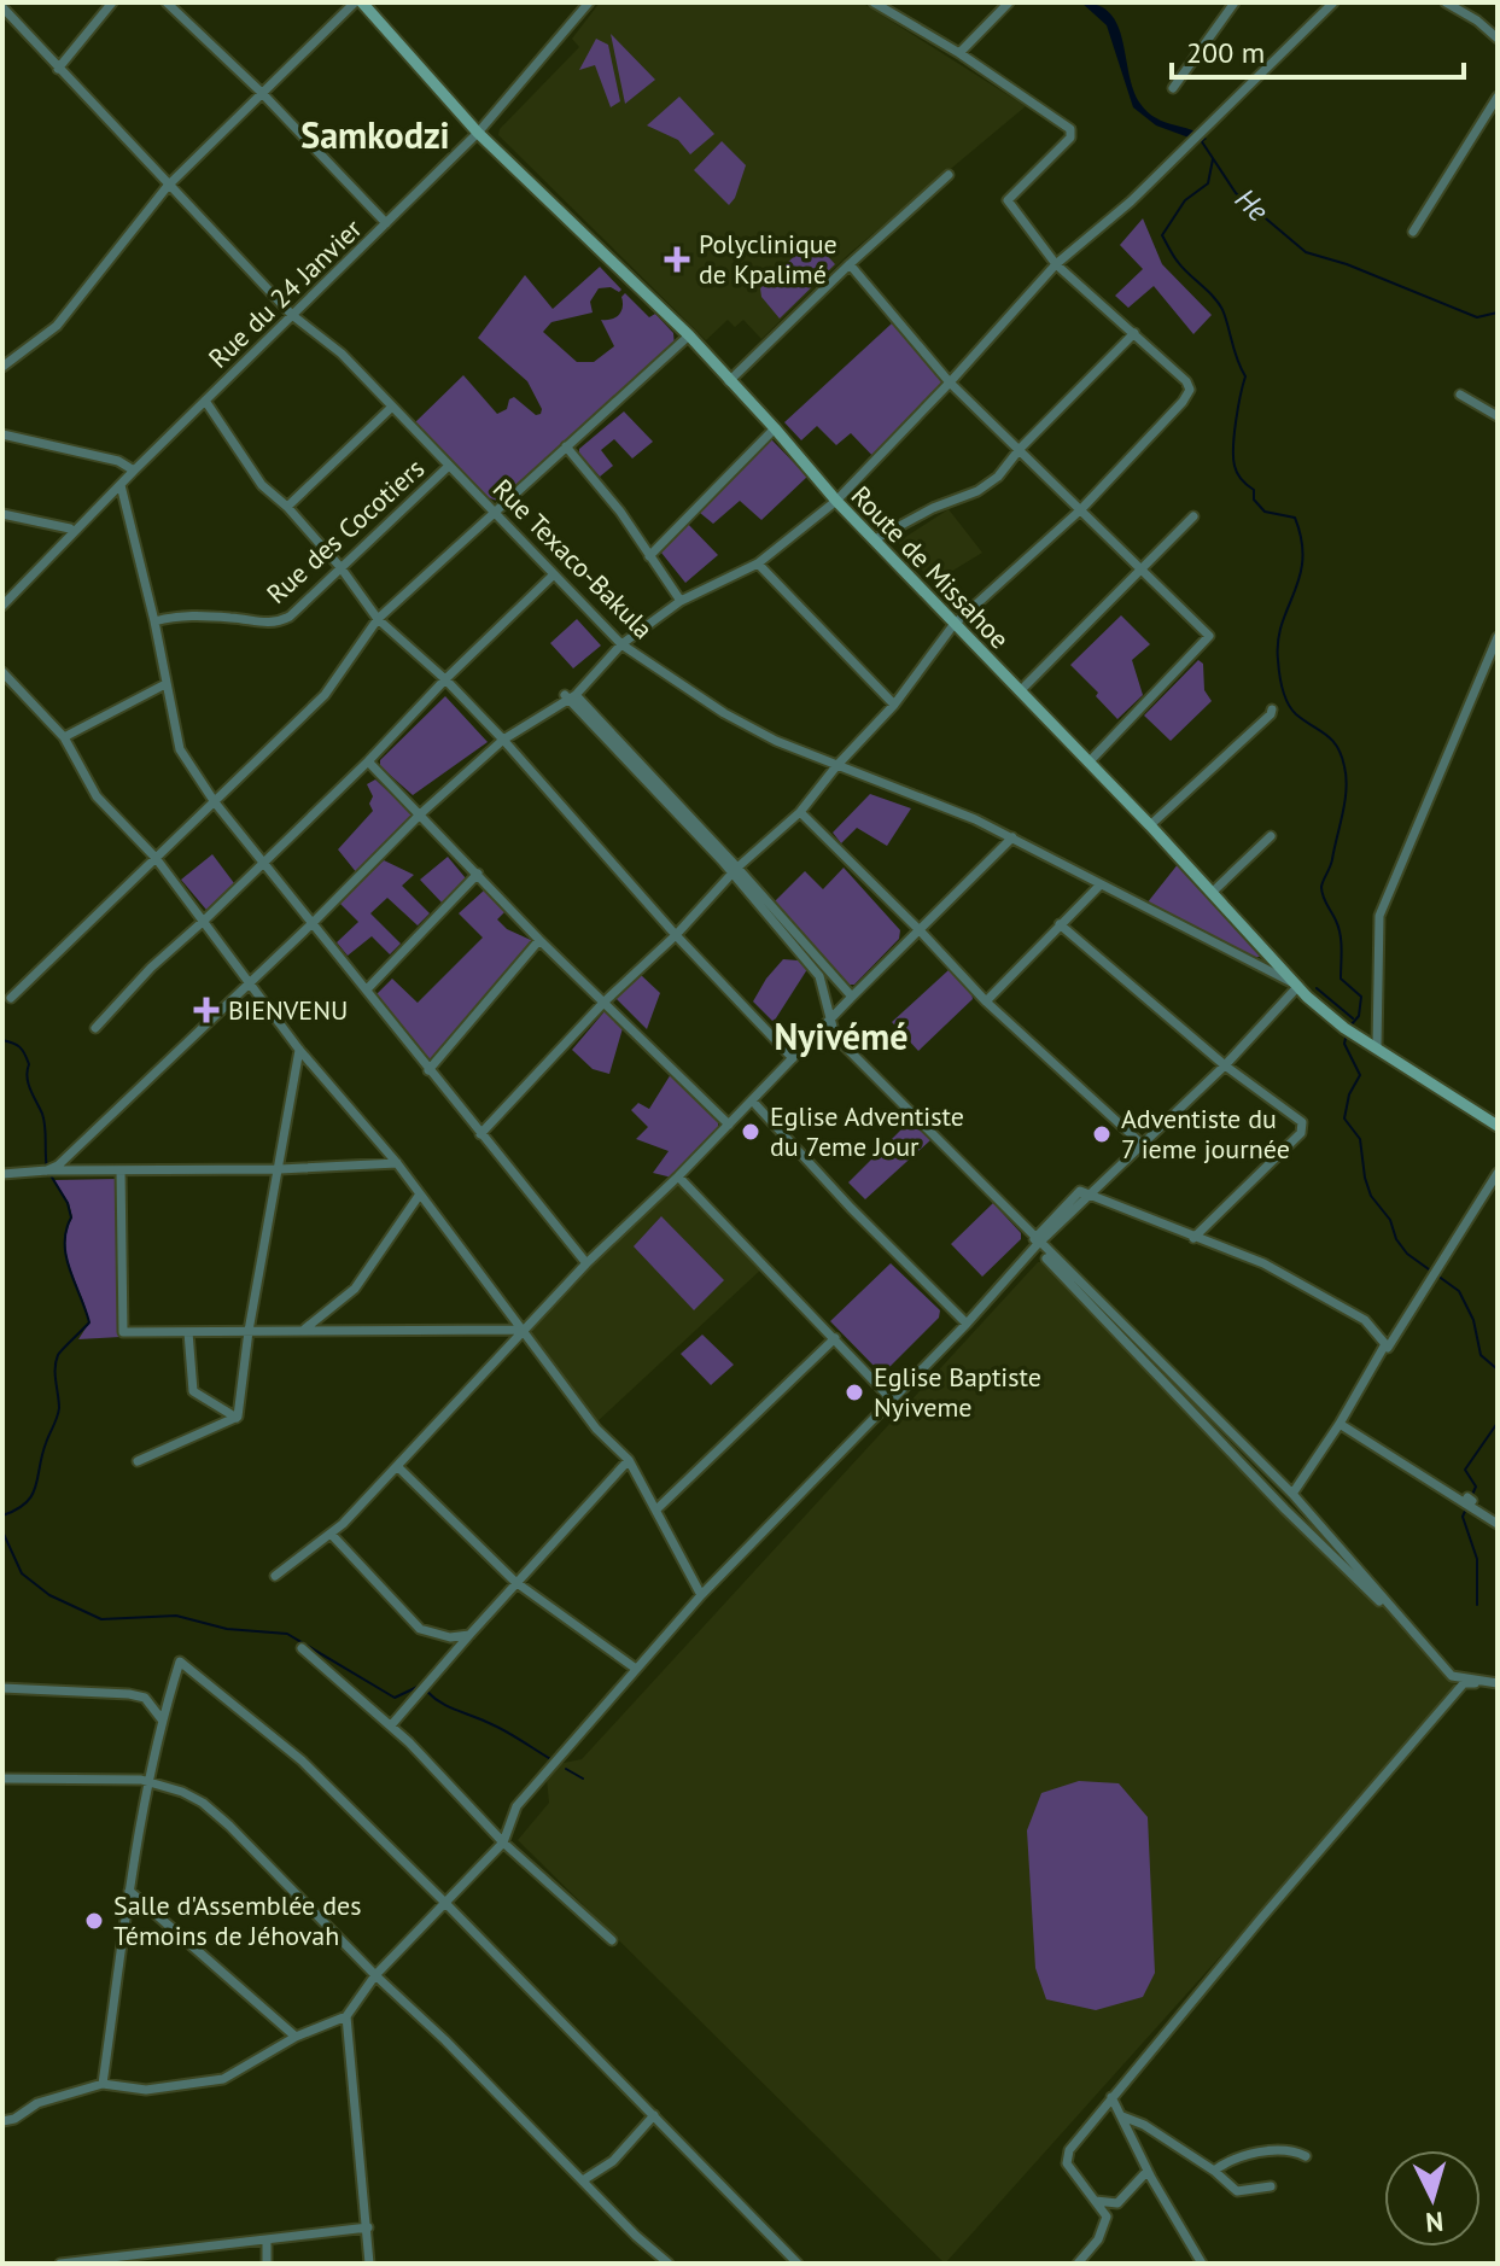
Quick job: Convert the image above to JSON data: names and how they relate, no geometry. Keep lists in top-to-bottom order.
{
  "streets": {
    "main road": ["Route de Missahoe"],
    "street": ["Rue du 24 Janvier", "Rue des Cocotiers", "Rue Texaco-Bakula"]
  },
  "crossings": [
    ["Rue du 24 Janvier", "Rue Texaco-Bakula"],
    ["Rue du 24 Janvier", "Route de Missahoe"],
    ["Rue des Cocotiers", "Rue Texaco-Bakula"],
    ["Rue Texaco-Bakula", "Route de Missahoe"]
  ],
  "districts": ["Samkodzi", "Nyivémé"],
  "water": ["He"],
  "places": {
    "health": ["Polyclinique de Kpalimé", "BIENVENU"],
    "other": [
      "Eglise Adventiste du 7eme Jour",
      "Adventiste du 7 ieme journée",
      "Eglise Baptiste Nyiveme",
      "Salle d'Assemblée des Témoins de Jéhovah"
    ]
  },
  "scale_bar": "200 m",
  "north": "bottom"
}
